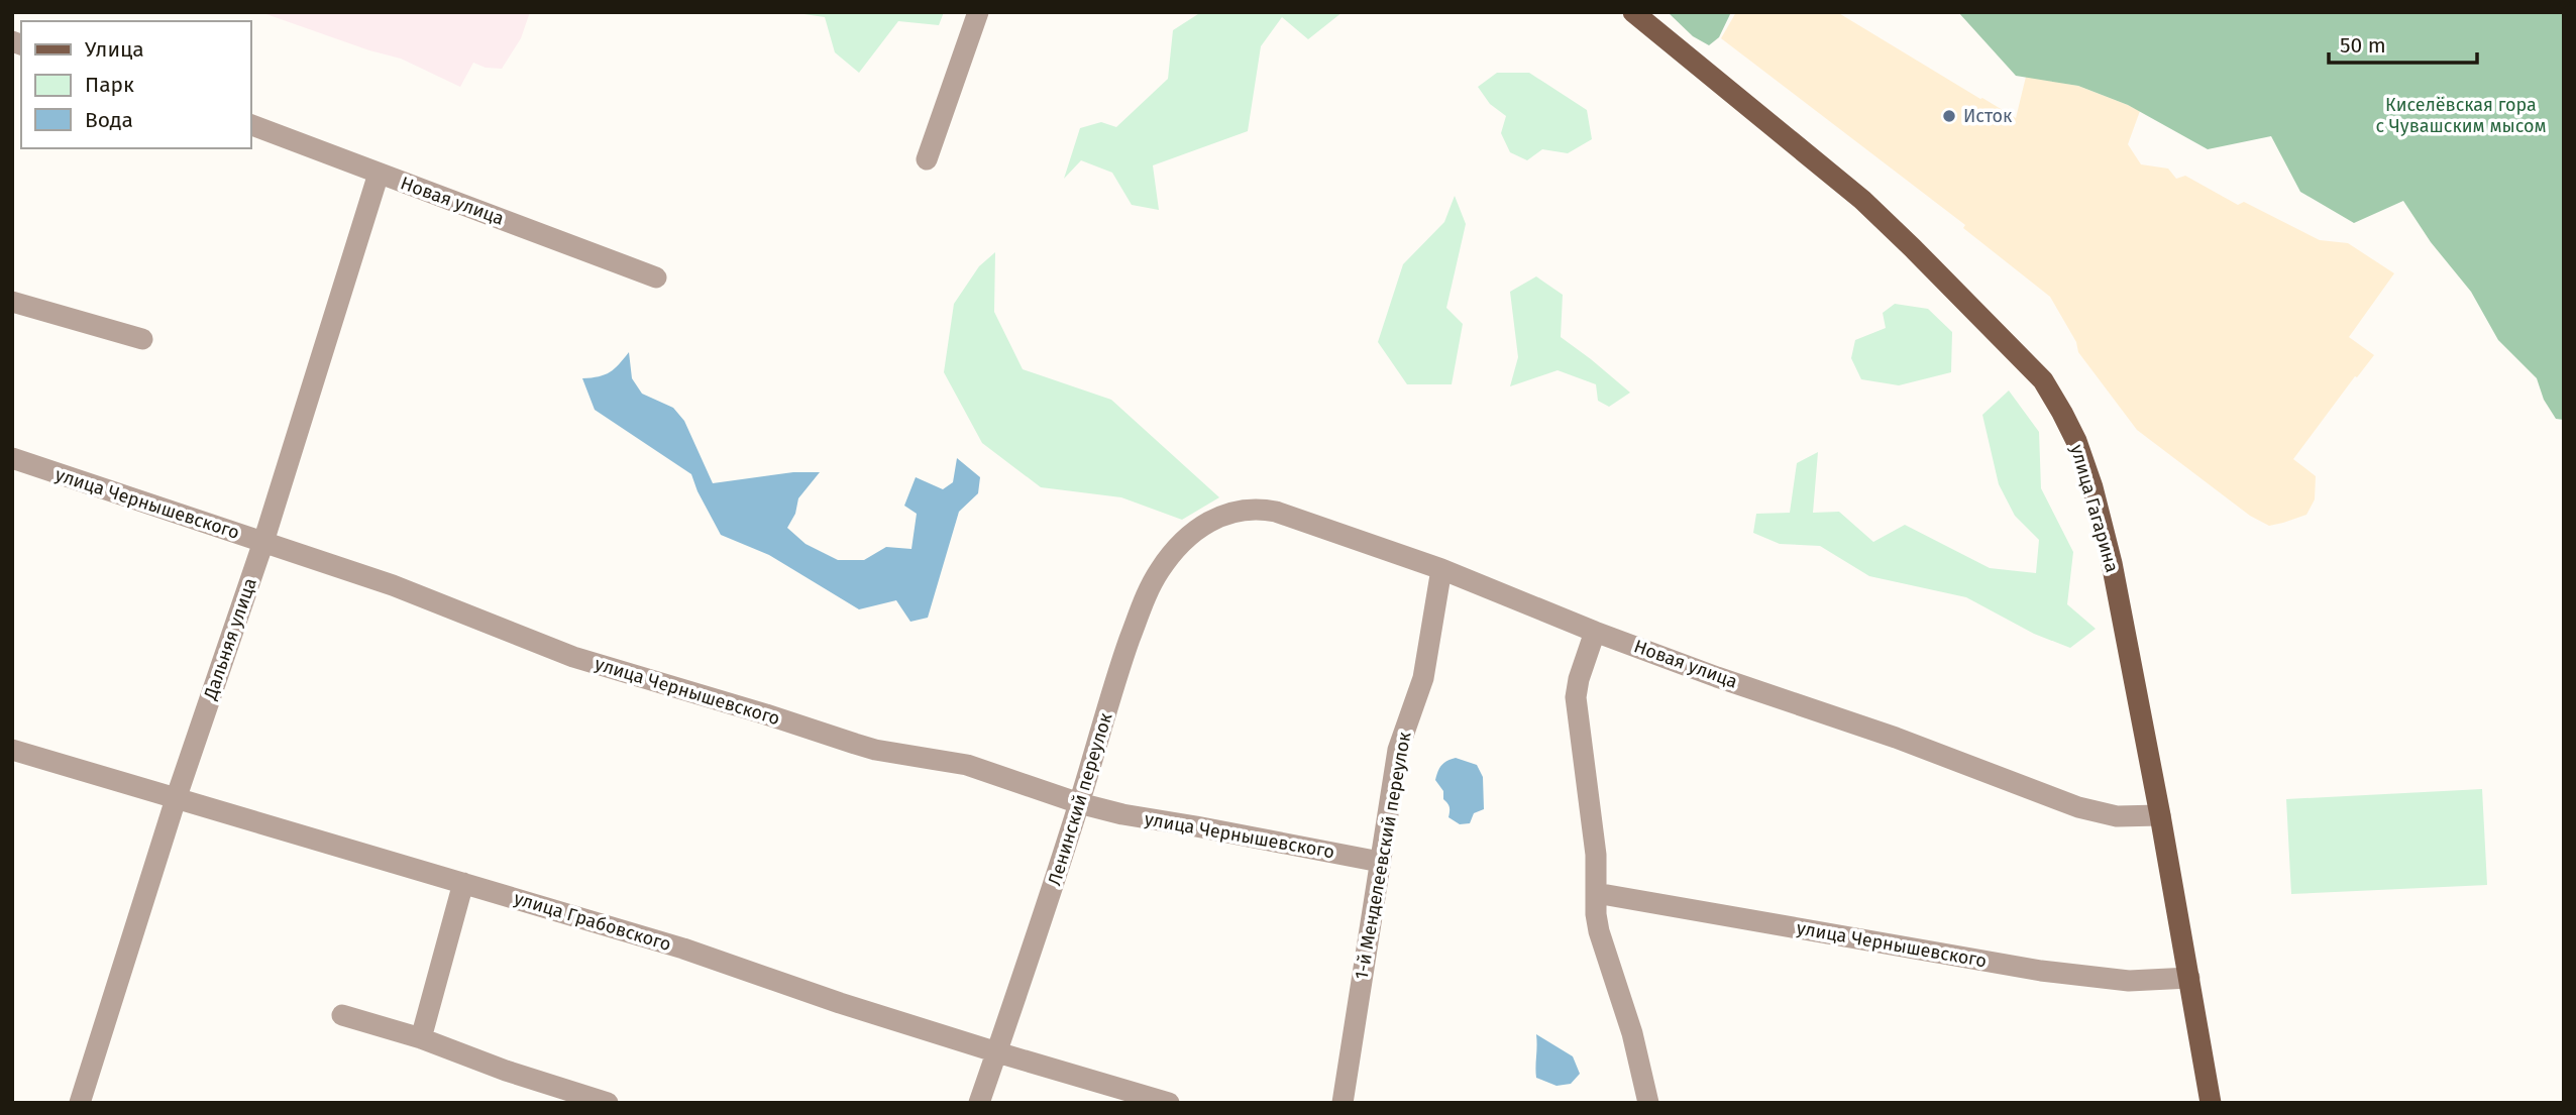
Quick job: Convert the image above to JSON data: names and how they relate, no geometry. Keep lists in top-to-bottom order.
{
  "streets": {
    "main road": ["улица Гагарина"],
    "street": [
      "Новая улица",
      "улица Чернышевского",
      "Дальняя улица",
      "Ленинский переулок",
      "1-й Менделеевский переулок",
      "улица Грабовского"
    ]
  },
  "crossings": [
    ["Новая улица", "улица Гагарина"],
    ["Новая улица", "Дальняя улица"],
    ["Новая улица", "Ленинский переулок"],
    ["Новая улица", "1-й Менделеевский переулок"],
    ["улица Чернышевского", "улица Гагарина"],
    ["улица Чернышевского", "Дальняя улица"],
    ["улица Чернышевского", "Ленинский переулок"],
    ["улица Чернышевского", "1-й Менделеевский переулок"],
    ["Дальняя улица", "улица Грабовского"],
    ["Ленинский переулок", "улица Грабовского"]
  ],
  "parks": ["Киселёвская гора с Чувашским мысом"],
  "places": ["Исток"],
  "legend": ["Улица", "Парк", "Вода"],
  "scale_bar": "50 m"
}
